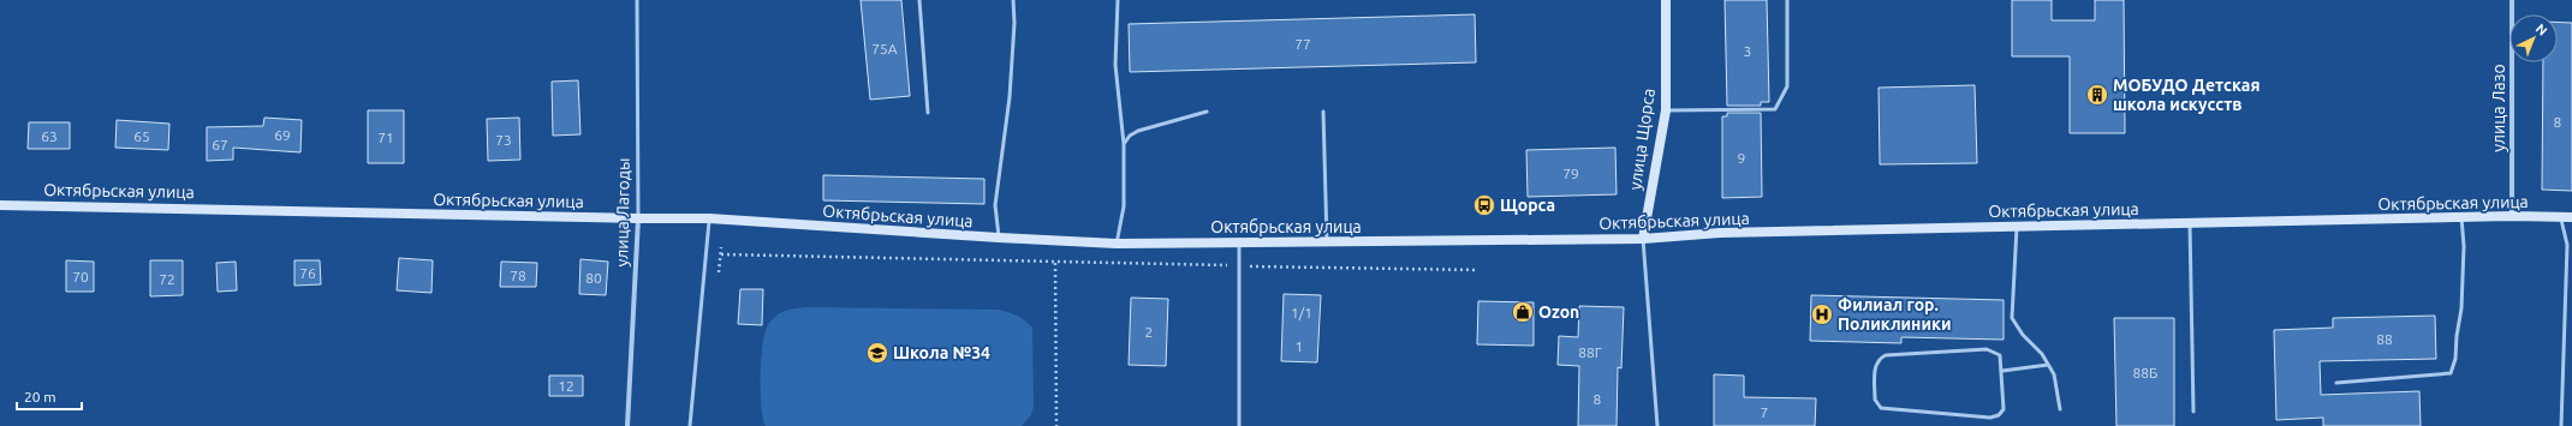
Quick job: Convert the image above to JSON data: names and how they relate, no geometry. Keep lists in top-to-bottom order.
{
  "streets": {
    "main road": ["улица Щорса", "Октябрьская улица"],
    "street": ["улица Лазо", "улица Лагоды"]
  },
  "crossings": [
    ["улица Лазо", "Октябрьская улица"],
    ["улица Щорса", "Октябрьская улица"],
    ["Октябрьская улица", "улица Лагоды"]
  ],
  "places": {
    "building": ["МОБУДО Детская школа искусcтв"],
    "bus stop": ["Щорса"],
    "shop": ["Ozon"],
    "hospital": ["Филиал гор. Поликлиники"],
    "school or university": ["Школа №34"]
  },
  "house_numbers": [
    "77",
    "75А",
    "3",
    "8",
    "69",
    "63",
    "65",
    "71",
    "73",
    "67",
    "9",
    "79",
    "76",
    "78",
    "70",
    "80",
    "72",
    "1/1",
    "2",
    "88",
    "1",
    "88Г",
    "88Б",
    "12",
    "8",
    "7"
  ],
  "scale_bar": "20 m",
  "north": "top right"
}
